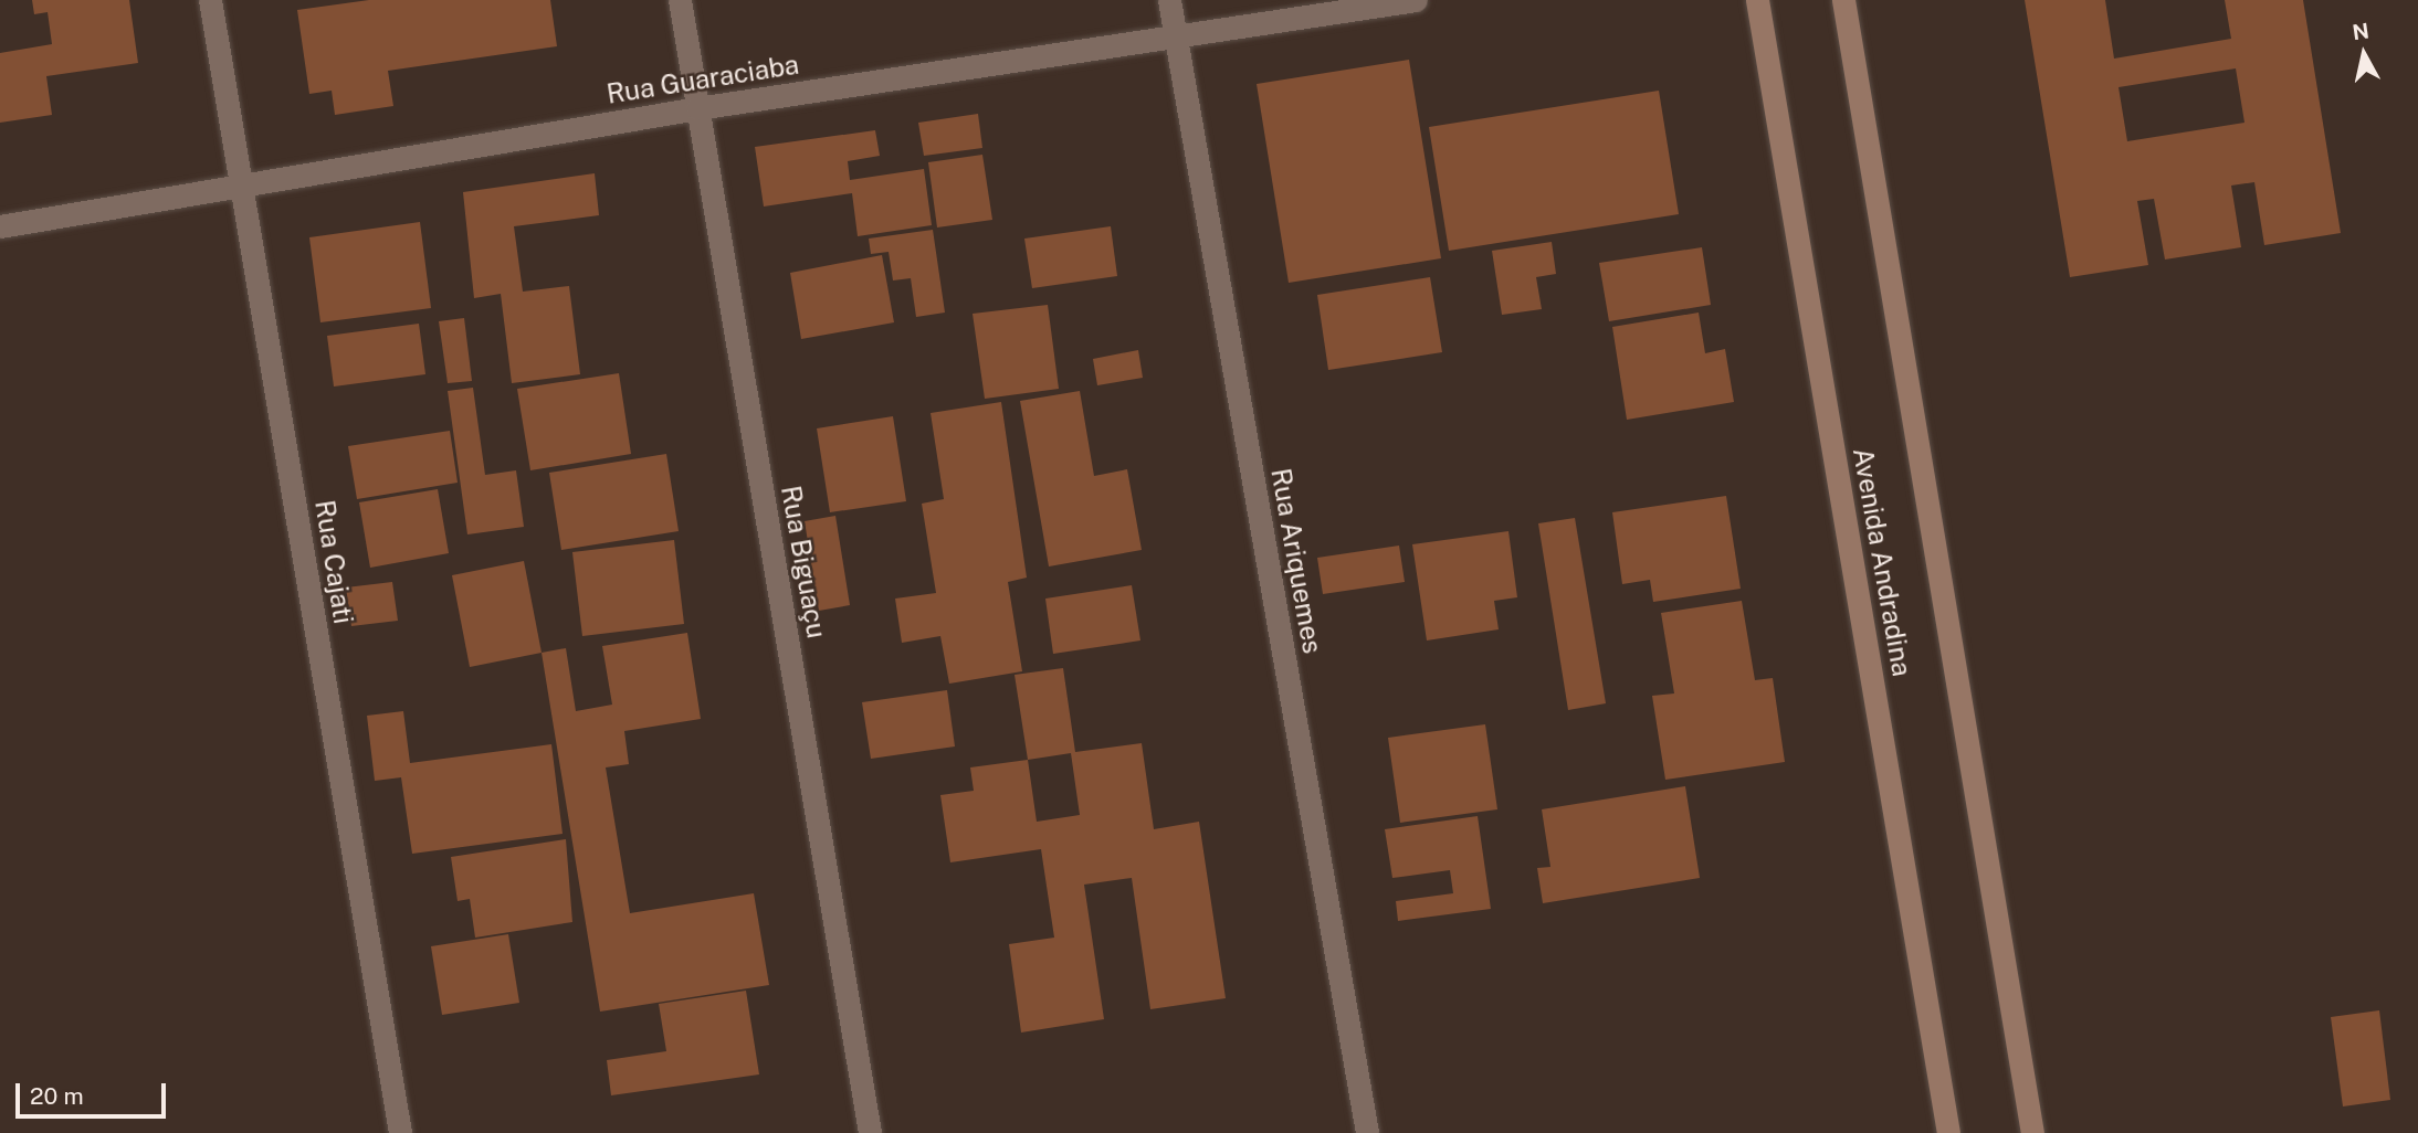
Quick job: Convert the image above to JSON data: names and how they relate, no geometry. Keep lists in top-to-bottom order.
{
  "streets": {
    "main road": ["Avenida Andradina"],
    "street": [
      "Rua Guaraciaba",
      "Rua Ariquemes",
      "Rua Cajati",
      "Rua Biguaçu"
    ]
  },
  "crossings": [
    ["Rua Guaraciaba", "Rua Ariquemes"],
    ["Rua Guaraciaba", "Rua Cajati"],
    ["Rua Guaraciaba", "Rua Biguaçu"]
  ],
  "scale_bar": "20 m",
  "north": "top"
}
